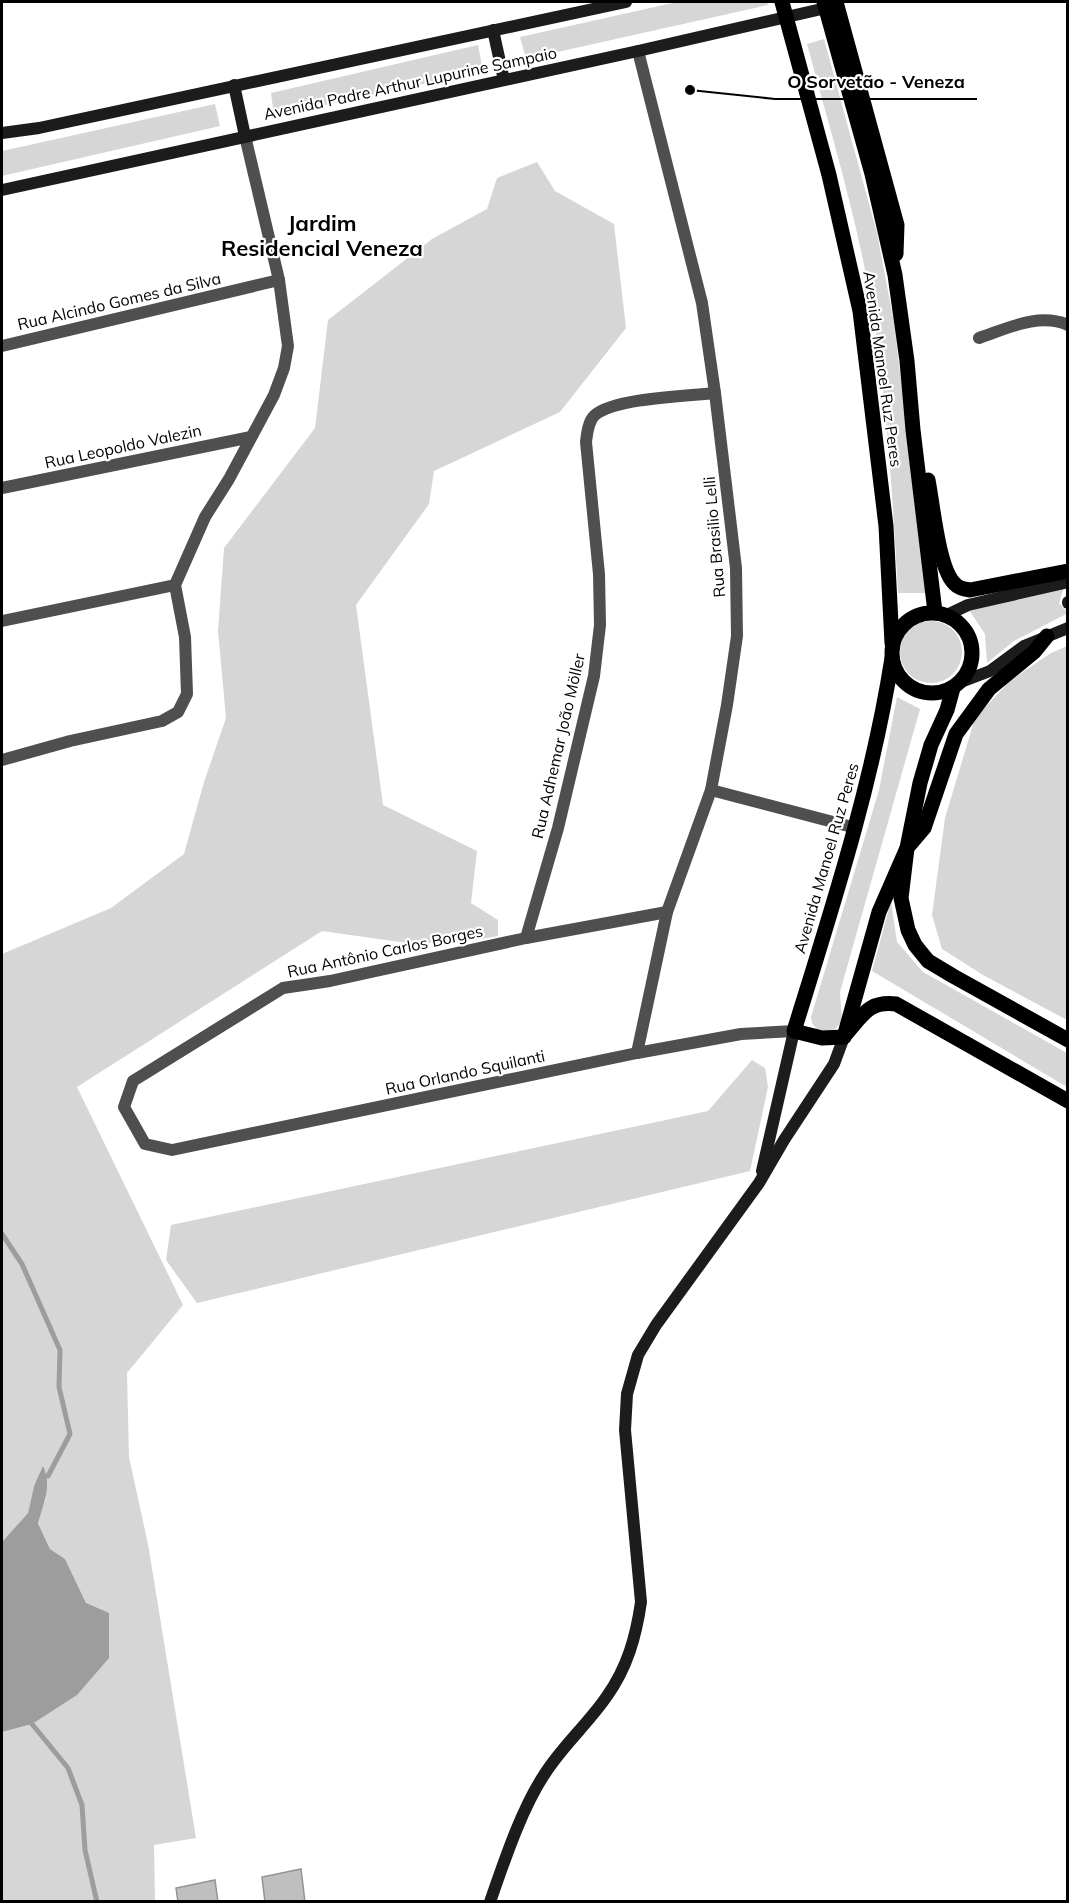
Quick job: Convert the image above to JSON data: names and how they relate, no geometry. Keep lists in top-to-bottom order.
{
  "streets": {
    "main road": ["Avenida Padre Arthur Lupurine Sampaio", "Avenida Manoel Ruz Peres"],
    "street": [
      "Rua Alcindo Gomes da Silva",
      "Rua Leopoldo Valezin",
      "Rua Brasilio Lelli",
      "Rua Adhemar João Möller",
      "Rua Antônio Carlos Borges",
      "Rua Orlando Squilanti"
    ]
  },
  "crossings": [
    ["Avenida Padre Arthur Lupurine Sampaio", "Avenida Manoel Ruz Peres"],
    ["Avenida Padre Arthur Lupurine Sampaio", "Rua Brasilio Lelli"],
    ["Avenida Manoel Ruz Peres", "Rua Orlando Squilanti"],
    ["Rua Brasilio Lelli", "Rua Adhemar João Möller"],
    ["Rua Brasilio Lelli", "Rua Antônio Carlos Borges"],
    ["Rua Brasilio Lelli", "Rua Orlando Squilanti"],
    ["Rua Adhemar João Möller", "Rua Antônio Carlos Borges"],
    ["Rua Antônio Carlos Borges", "Rua Orlando Squilanti"]
  ],
  "districts": ["Jardim Residencial Veneza"],
  "places": ["O Sorvetão - Veneza"]
}
